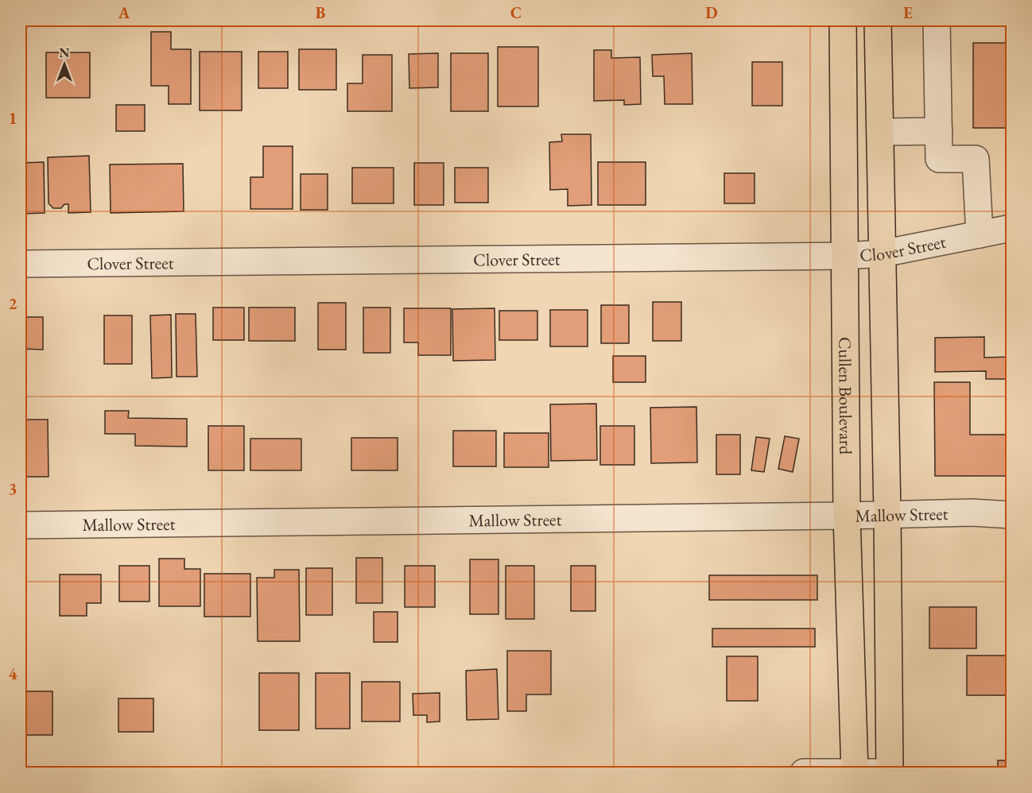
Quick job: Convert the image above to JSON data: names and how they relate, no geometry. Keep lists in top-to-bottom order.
{
  "streets": {
    "main road": ["Cullen Boulevard"],
    "street": ["Clover Street", "Mallow Street"]
  },
  "crossings": [
    ["Clover Street", "Cullen Boulevard"],
    ["Cullen Boulevard", "Mallow Street"]
  ],
  "north": "top",
  "grid": {
    "columns": [
      "A",
      "B",
      "C",
      "D",
      "E"
    ],
    "rows": [
      "1",
      "2",
      "3",
      "4"
    ]
  }
}
